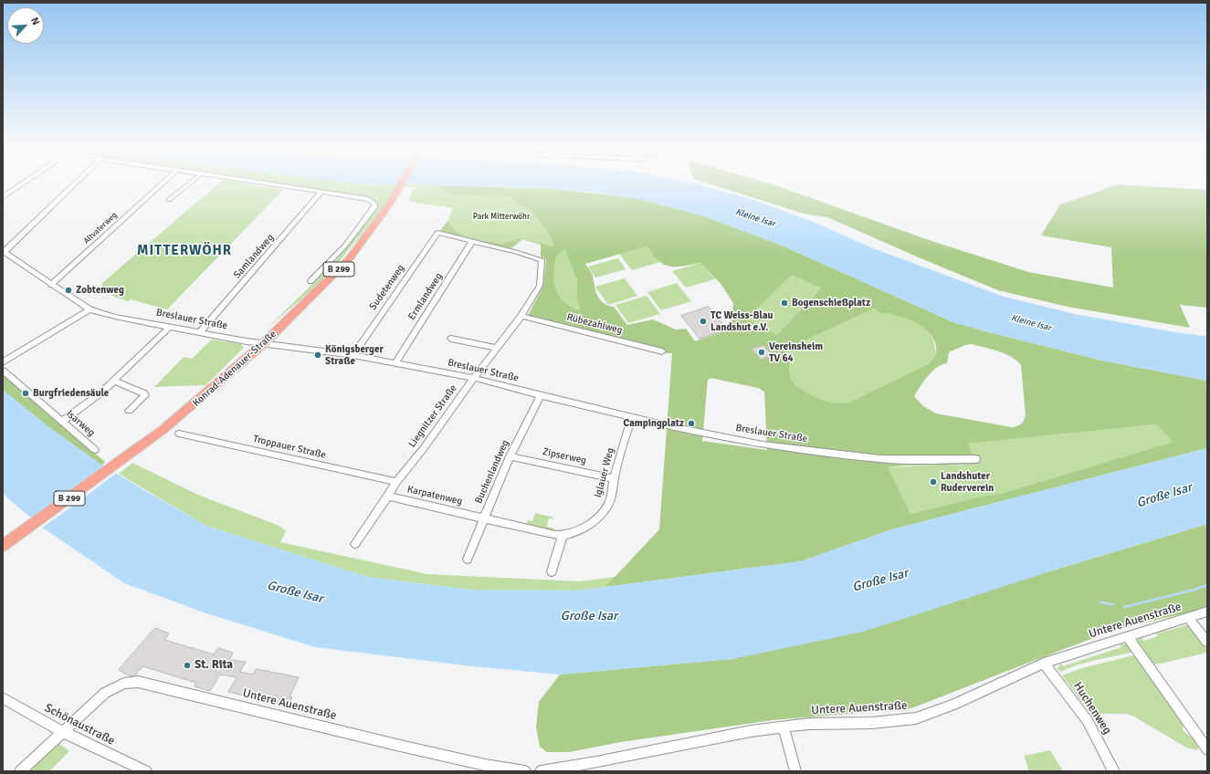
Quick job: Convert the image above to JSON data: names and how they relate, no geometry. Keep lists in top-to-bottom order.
{
  "streets": {
    "main road": ["B 299", "Konrad-Adenauer-Straße"],
    "street": [
      "Altvaterweg",
      "Samlandweg",
      "Sudetenweg",
      "Ermlandweg",
      "Breslauer Straße",
      "Rübezahlweg",
      "Liegnitzer Straße",
      "Isarweg",
      "Troppauer Straße",
      "Zipserweg",
      "Buchenlandweg",
      "Iglauer Weg",
      "Karpatenweg",
      "Untere Auenstraße",
      "Huchenweg",
      "Schönaustraße"
    ]
  },
  "crossings": [
    ["Altvaterweg", "Breslauer Straße"],
    ["Samlandweg", "Breslauer Straße"],
    ["Sudetenweg", "Breslauer Straße"],
    ["Sudetenweg", "Liegnitzer Straße"],
    ["Ermlandweg", "Breslauer Straße"],
    ["Ermlandweg", "Liegnitzer Straße"],
    ["Breslauer Straße", "Konrad-Adenauer-Straße"],
    ["Breslauer Straße", "Liegnitzer Straße"],
    ["Breslauer Straße", "Buchenlandweg"],
    ["Breslauer Straße", "Iglauer Weg"],
    ["Rübezahlweg", "Liegnitzer Straße"],
    ["Liegnitzer Straße", "Troppauer Straße"],
    ["Liegnitzer Straße", "Karpatenweg"],
    ["Zipserweg", "Buchenlandweg"],
    ["Zipserweg", "Iglauer Weg"],
    ["Buchenlandweg", "Karpatenweg"],
    ["Iglauer Weg", "Karpatenweg"],
    ["Untere Auenstraße", "Huchenweg"],
    ["Untere Auenstraße", "Schönaustraße"]
  ],
  "districts": ["MITTERWÖHR"],
  "water": ["Kleine Isar", "Große Isar"],
  "parks": ["Park Mitterwöhr"],
  "places": [
    "Zobtenweg",
    "Bogenschießplatz",
    "TC Weiss-Blau Landshut e.V.",
    "Vereinsheim TV 64",
    "Königsberger Straße",
    "Burgfriedensäule",
    "Campingplatz",
    "Landshuter Ruderverein",
    "St. Rita"
  ],
  "north": "top right"
}
